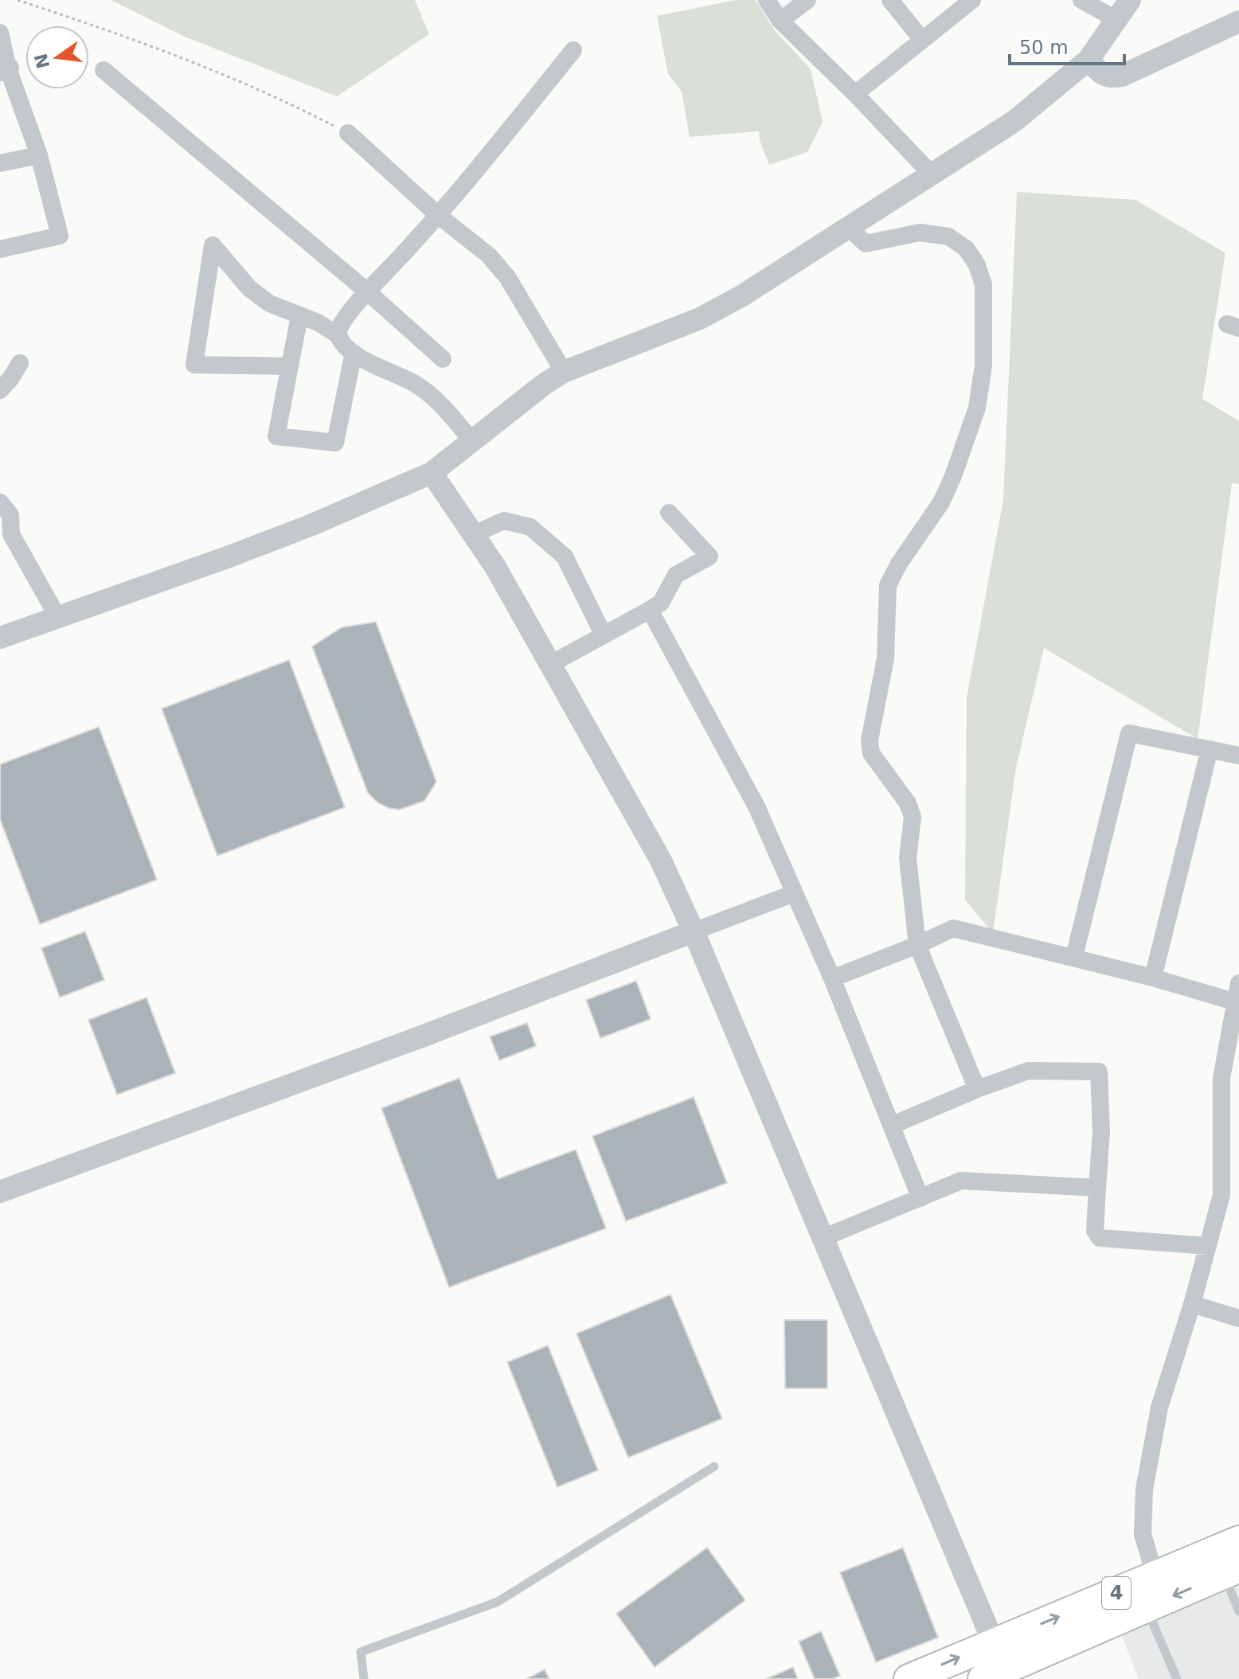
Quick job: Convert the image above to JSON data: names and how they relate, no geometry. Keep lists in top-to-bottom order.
{
  "streets": {
    "highway": ["4"]
  },
  "scale_bar": "50 m",
  "north": "left"
}
